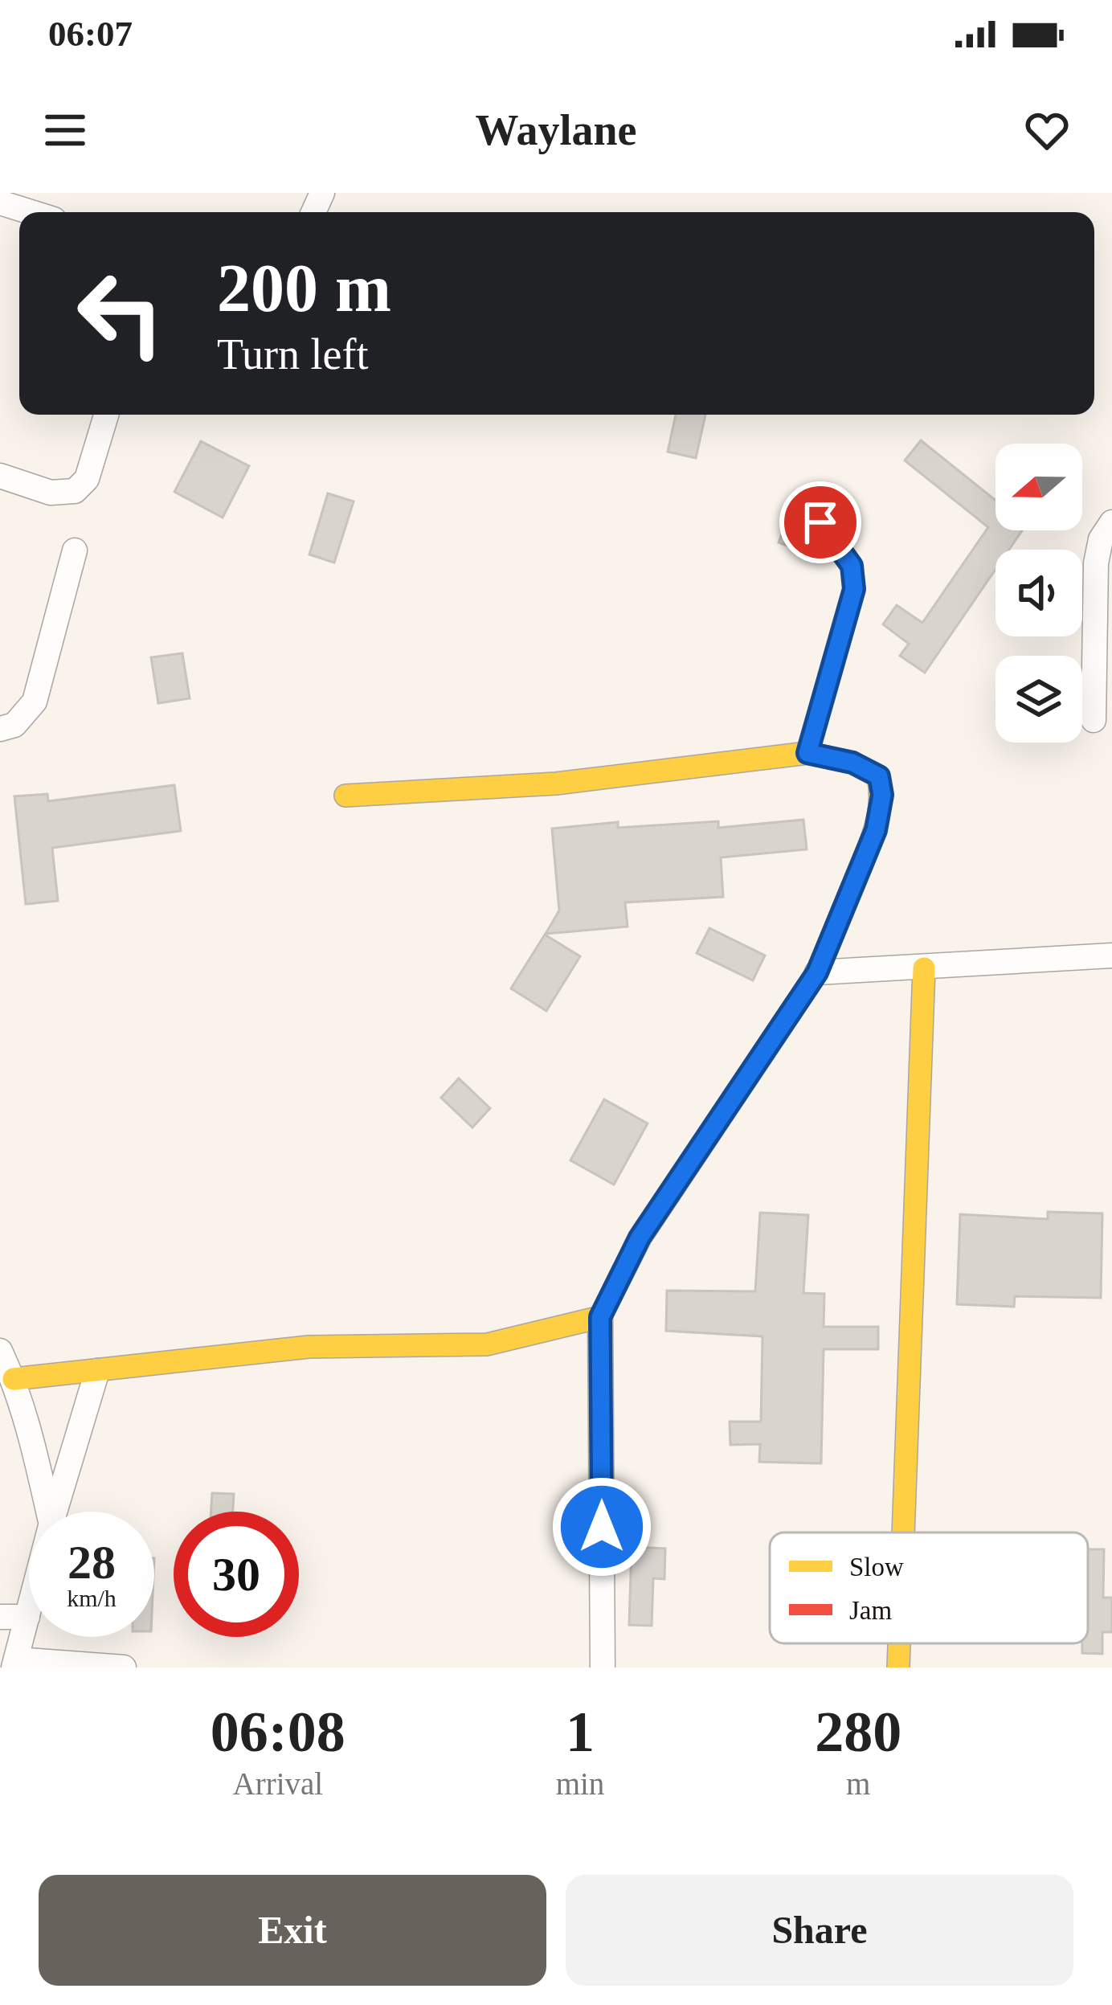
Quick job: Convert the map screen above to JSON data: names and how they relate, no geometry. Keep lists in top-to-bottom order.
{
  "legend": ["Slow", "Jam"],
  "north": "left",
  "page": {
    "status": "06:07",
    "header": "Waylane",
    "turn": ["200 m", "Turn left"],
    "speed": "28 km/h",
    "limit": "30",
    "eta": [
      "06:08",
      "Arrival",
      "1",
      "min",
      "280",
      "m"
    ],
    "buttons": ["Exit", "Share"]
  }
}
